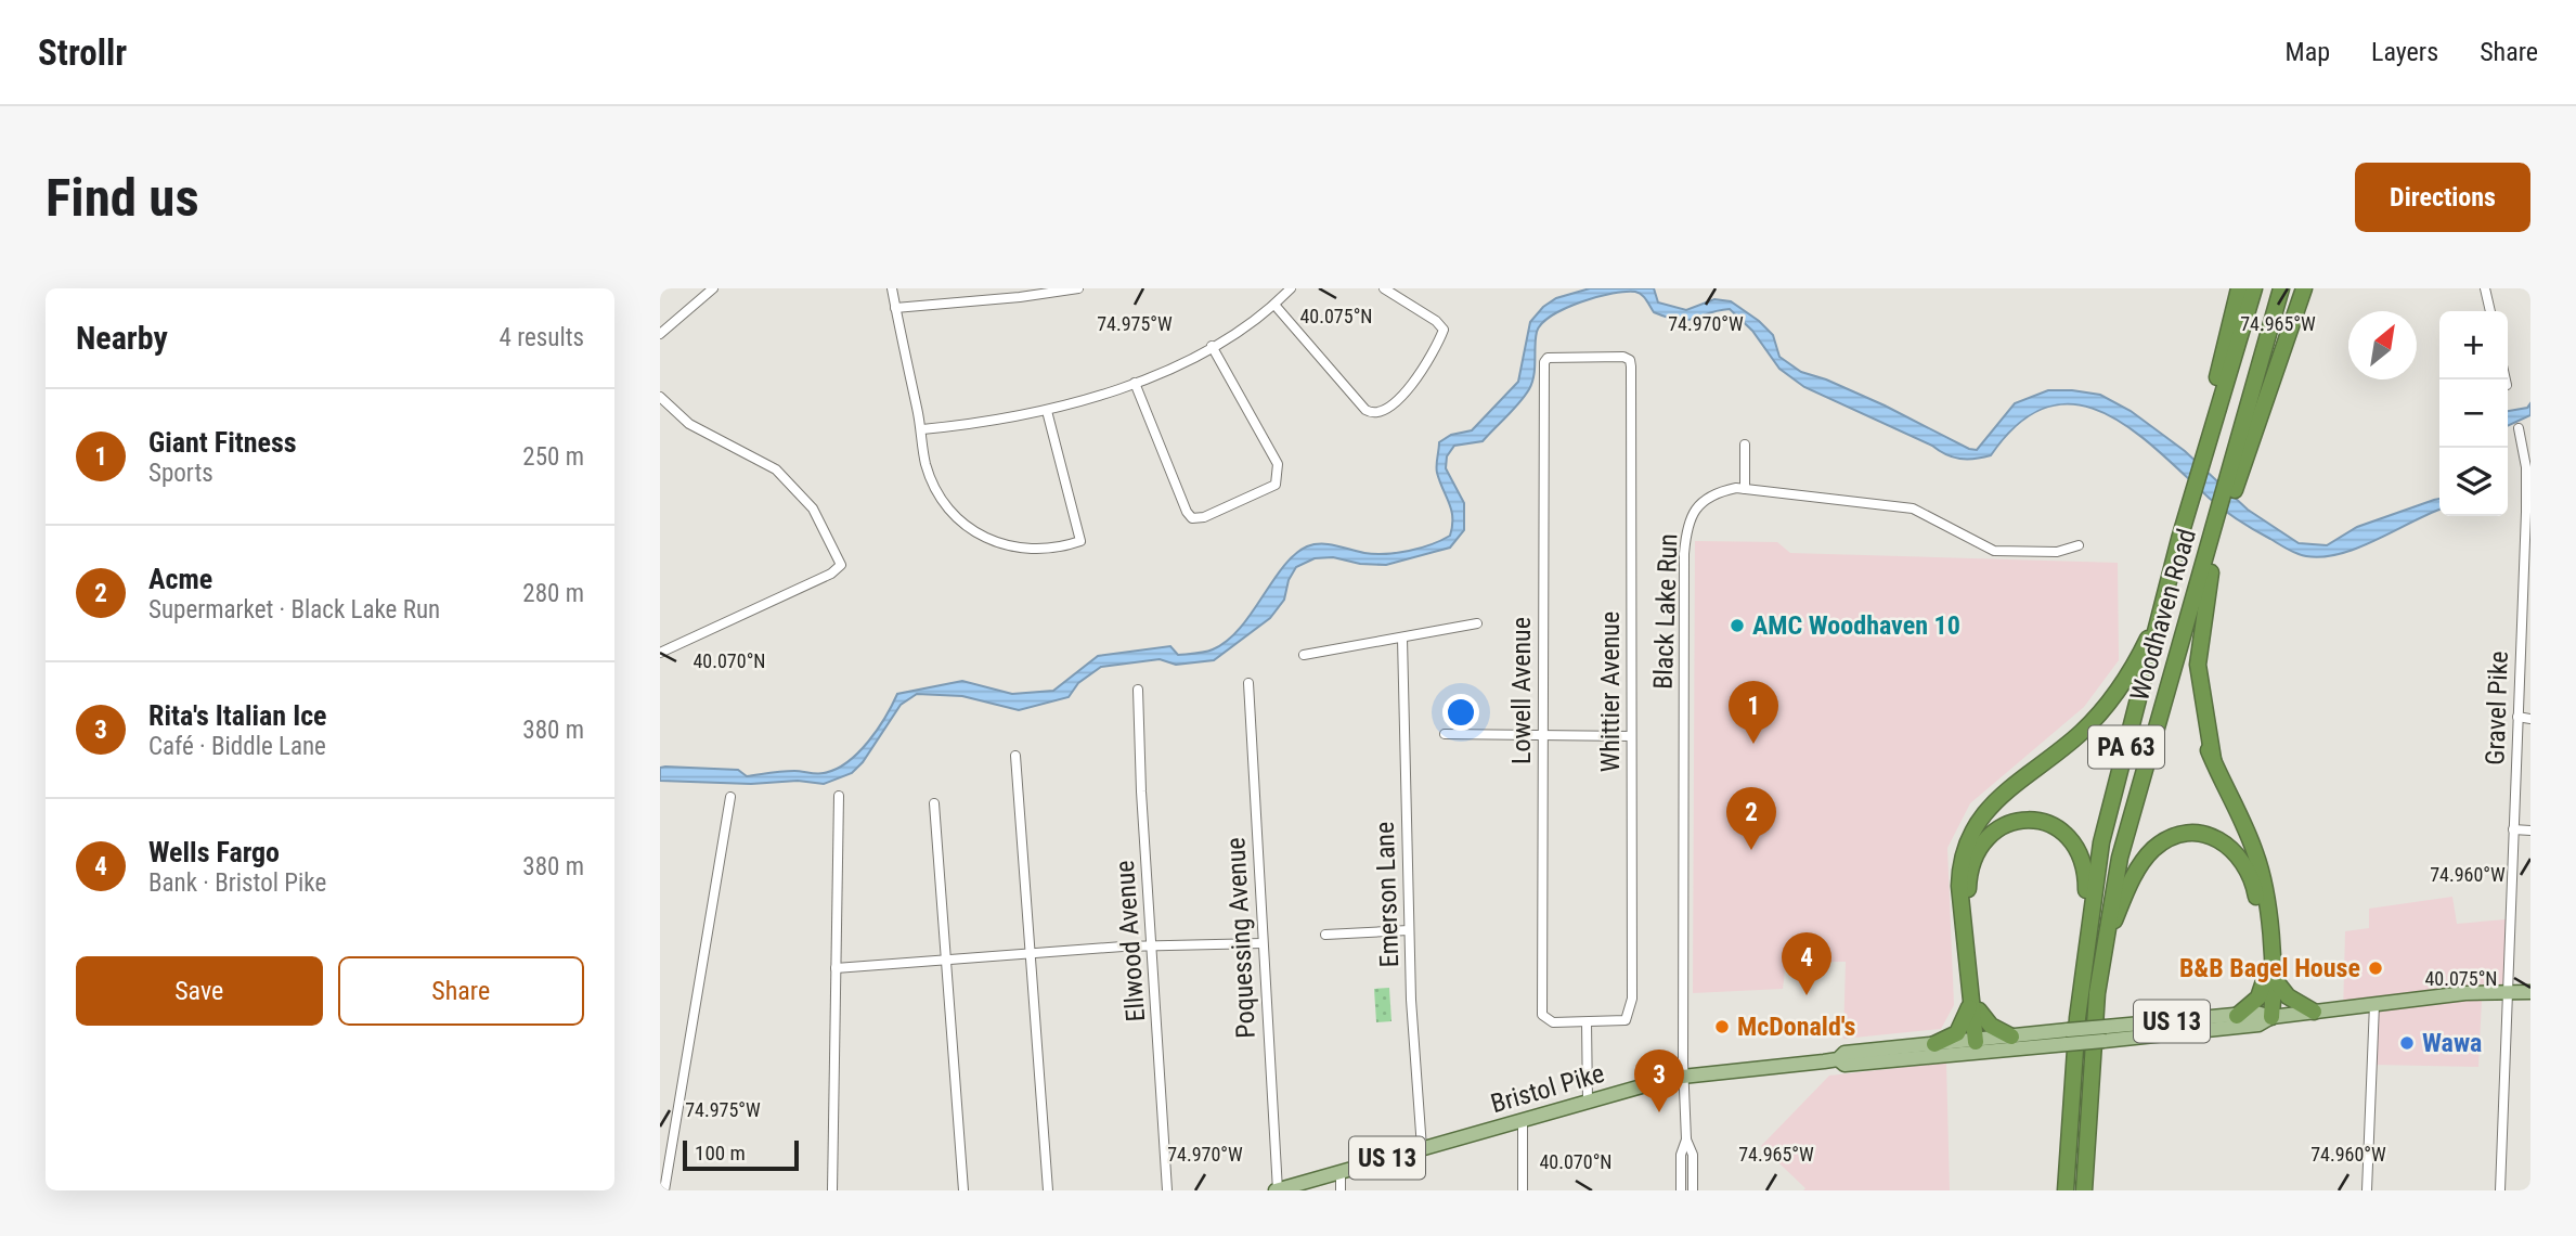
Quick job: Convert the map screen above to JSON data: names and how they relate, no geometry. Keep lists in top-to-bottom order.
{
  "streets": {
    "highway": ["Woodhaven Road", "PA 63"],
    "main road": ["US 13", "Bristol Pike"],
    "street": [
      "Black Lake Run",
      "Lowell Avenue",
      "Whittier Avenue",
      "Gravel Pike",
      "Emerson Lane",
      "Poquessing Avenue",
      "Ellwood Avenue"
    ]
  },
  "crossings": [
    ["Black Lake Run", "Bristol Pike"],
    ["Lowell Avenue", "Whittier Avenue"],
    ["Gravel Pike", "Bristol Pike"],
    ["Emerson Lane", "Bristol Pike"],
    ["Poquessing Avenue", "Bristol Pike"]
  ],
  "places": [
    "AMC Woodhaven 10",
    "B&B Bagel House",
    "McDonald's",
    "Wawa"
  ],
  "scale_bar": "100 m",
  "north": "top right",
  "page": {
    "header": "Strollr",
    "nav": ["Map", "Layers", "Share"],
    "buttons": [
      "Directions",
      ["Save", "Share"]
    ],
    "title": "Find us",
    "heading": ["Nearby", "4 results"],
    "map_buttons": ["+", "−"],
    "list": [
      {
        "mark": "1",
        "name": "Giant Fitness",
        "note": "Sports",
        "value": "250 m"
      },
      {
        "mark": "2",
        "name": "Acme",
        "note": "Supermarket · Black Lake Run",
        "value": "280 m"
      },
      {
        "mark": "3",
        "name": "Rita's Italian Ice",
        "note": "Café · Biddle Lane",
        "value": "380 m"
      },
      {
        "mark": "4",
        "name": "Wells Fargo",
        "note": "Bank · Bristol Pike",
        "value": "380 m"
      }
    ],
    "pins": [
      "1",
      "2",
      "4",
      "3"
    ],
    "scale": "100 m"
  },
  "coordinates": [
    "40.075°N",
    "74.975°W",
    "74.970°W",
    "74.965°W",
    "40.070°N",
    "74.960°W"
  ]
}
